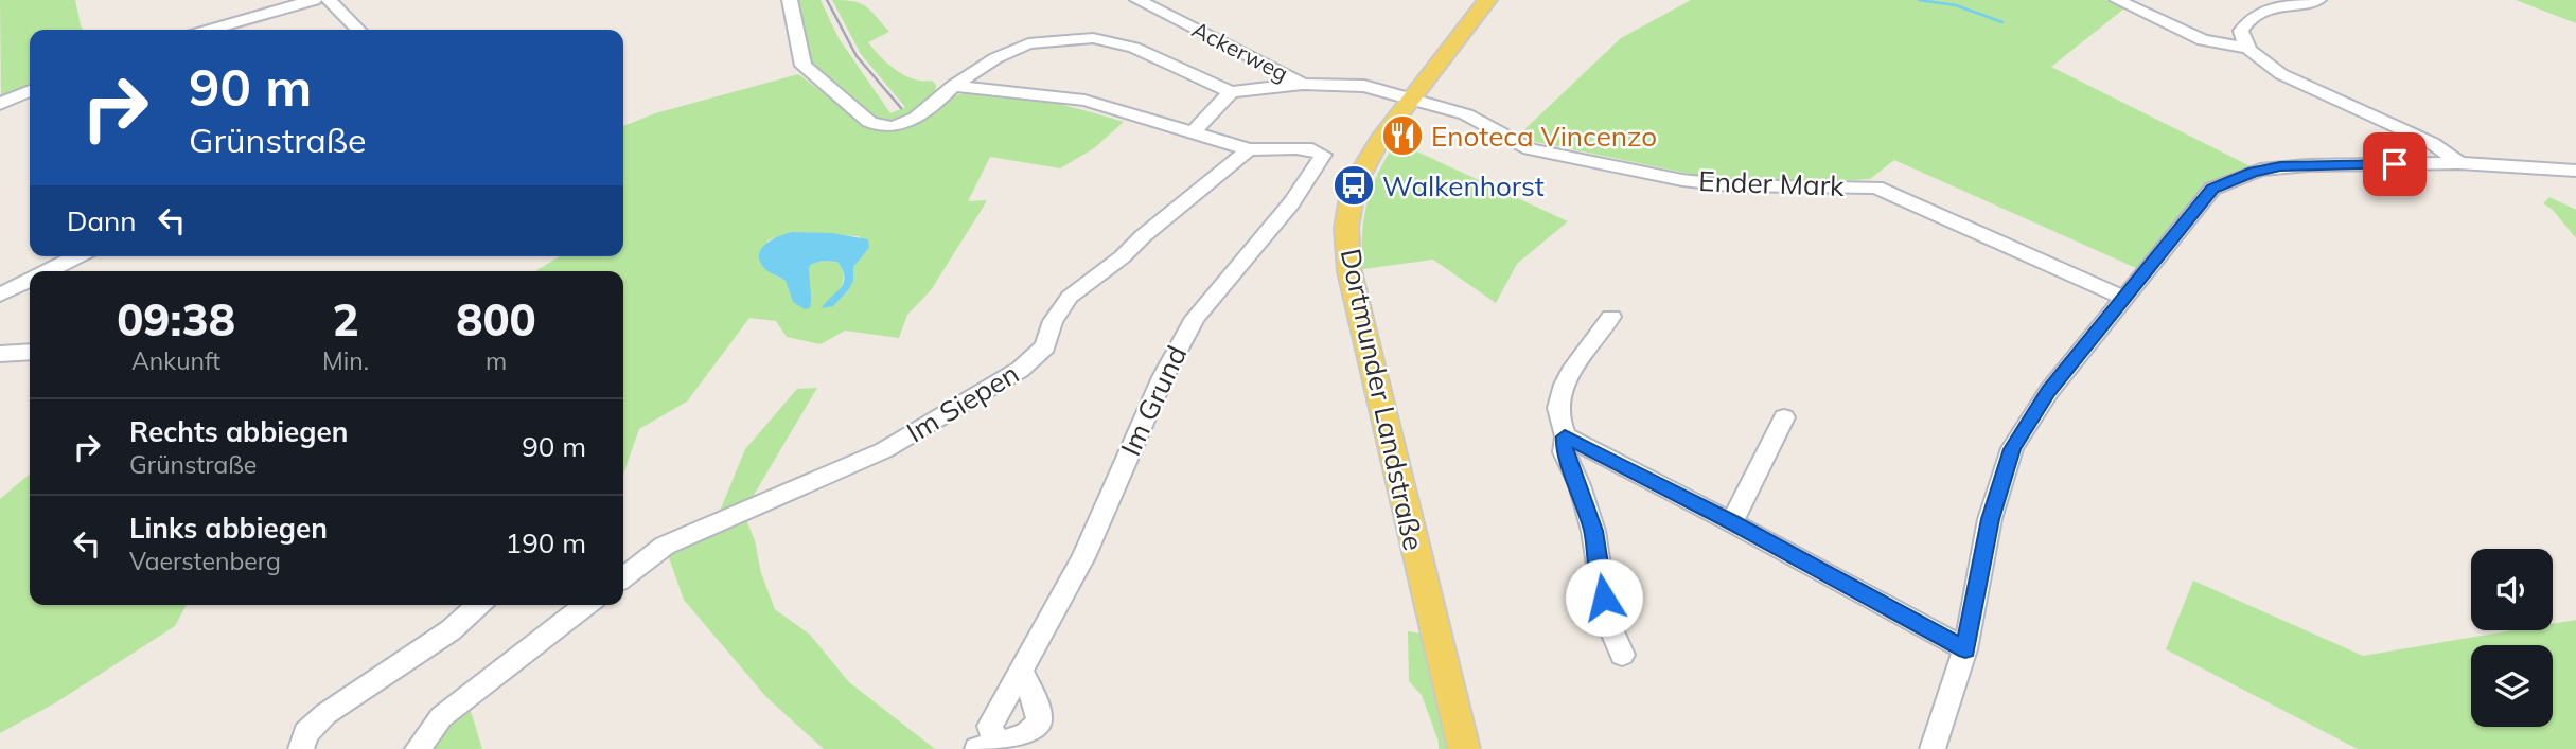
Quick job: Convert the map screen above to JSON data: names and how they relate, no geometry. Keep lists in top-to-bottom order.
{
  "streets": {
    "main road": ["Dortmunder Landstraße"],
    "street": [
      "Ackerweg",
      "Ender Mark",
      "Im Grund",
      "Im Siepen"
    ]
  },
  "crossings": [
    ["Ackerweg", "Ender Mark"],
    ["Ender Mark", "Dortmunder Landstraße"],
    ["Im Grund", "Im Siepen"]
  ],
  "places": {
    "restaurant": ["Enoteca Vincenzo"],
    "bus stop": ["Walkenhorst"]
  },
  "page": {
    "turn": ["90 m", "Grünstraße"],
    "then": "Dann",
    "eta": [
      "09:38",
      "Ankunft",
      "2",
      "Min.",
      "800",
      "m"
    ],
    "list": [
      {
        "name": "Rechts abbiegen",
        "note": "Grünstraße",
        "value": "90 m"
      },
      {
        "name": "Links abbiegen",
        "note": "Vaerstenberg",
        "value": "190 m"
      }
    ]
  }
}
